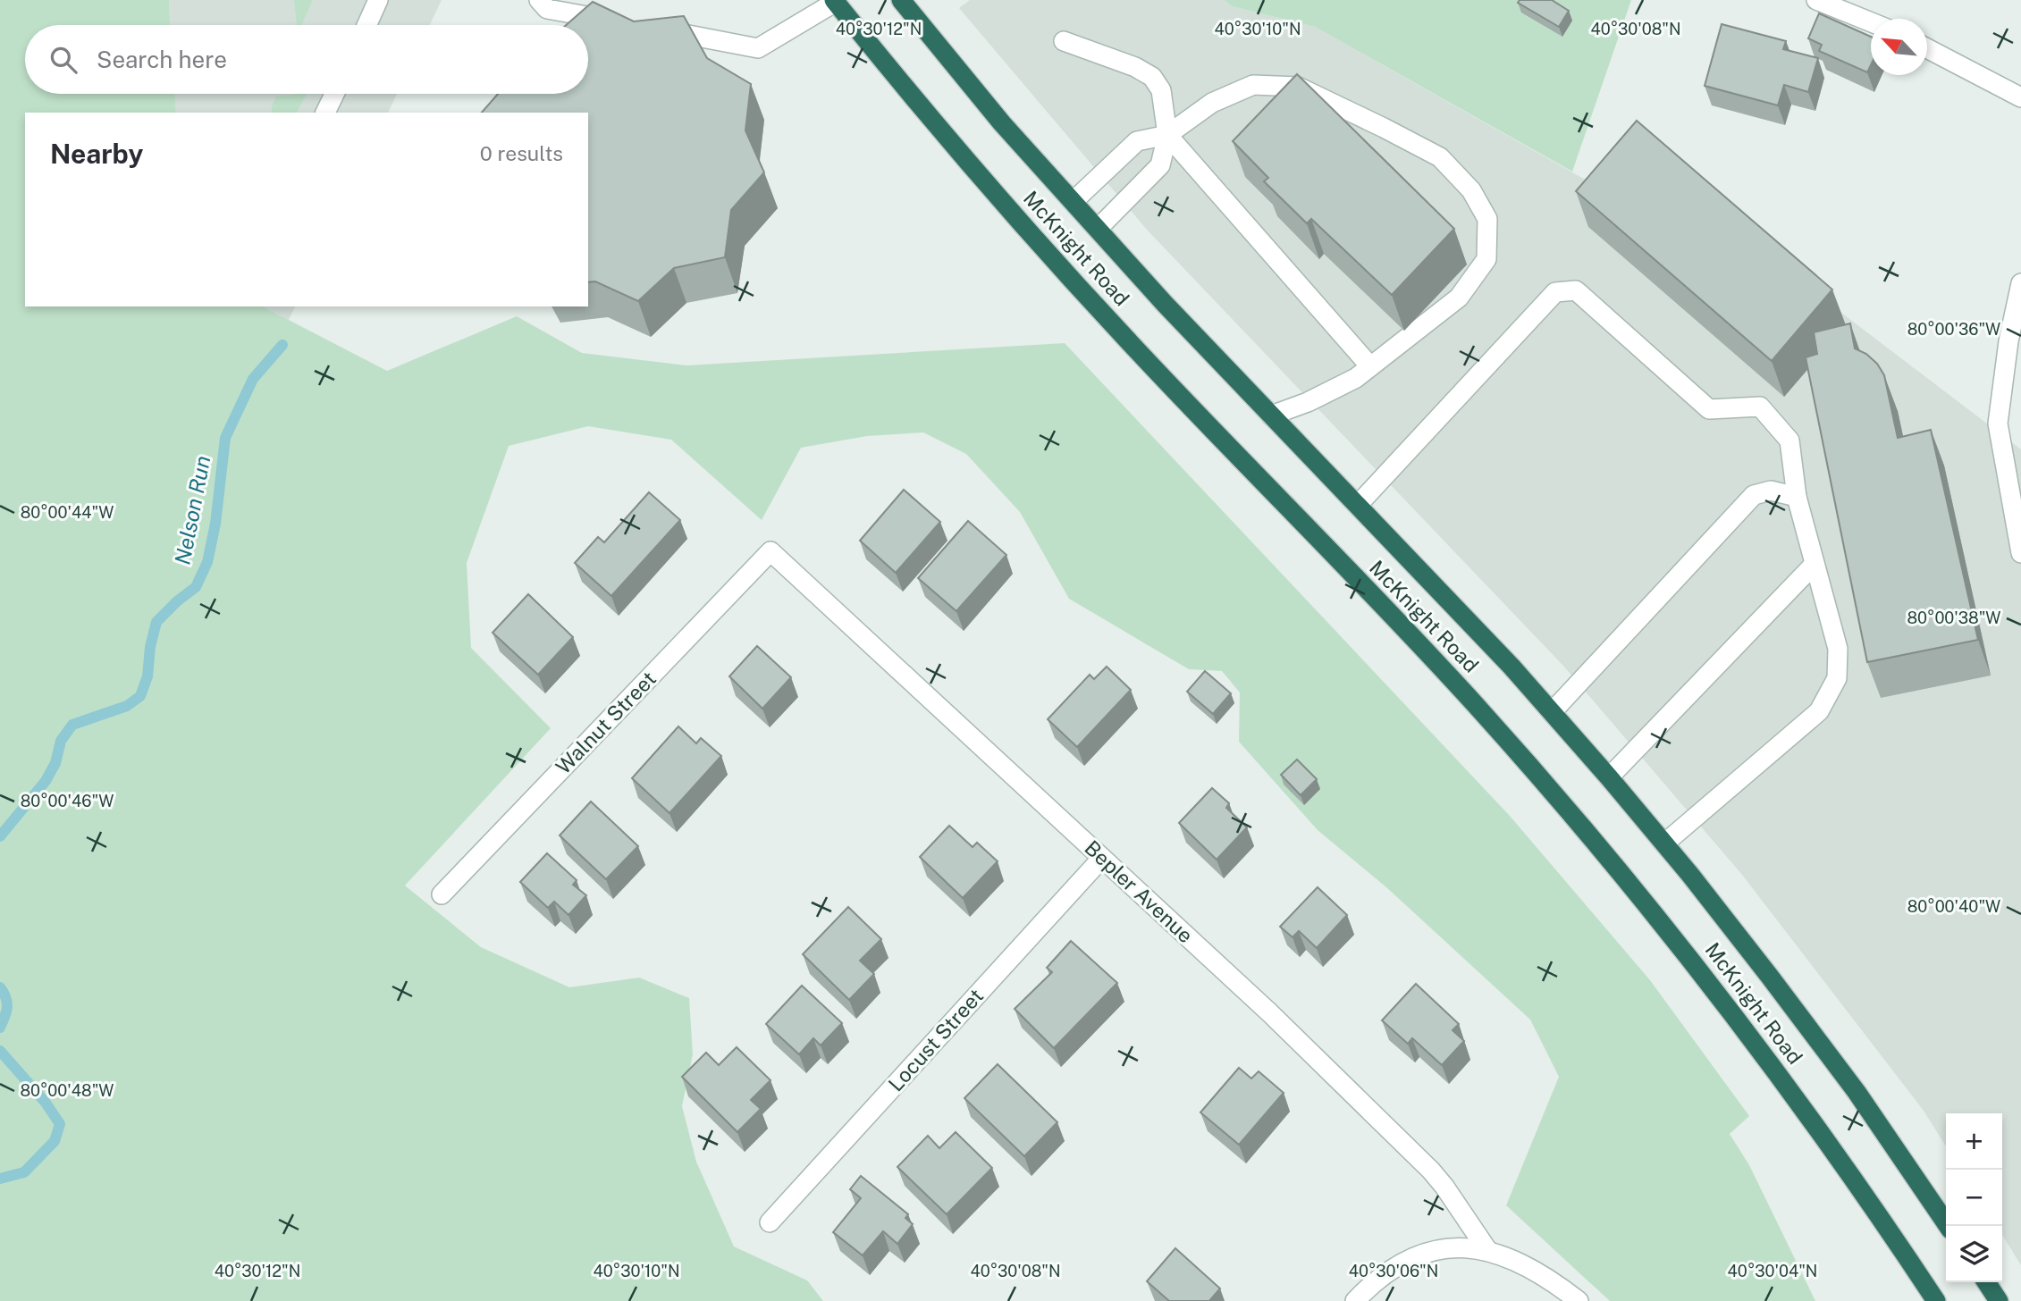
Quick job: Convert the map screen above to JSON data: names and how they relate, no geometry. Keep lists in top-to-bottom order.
{
  "streets": {
    "highway": ["McKnight Road"],
    "street": ["Walnut Street", "Bepler Avenue", "Locust Street"]
  },
  "crossings": [
    ["Walnut Street", "Bepler Avenue"],
    ["Bepler Avenue", "Locust Street"]
  ],
  "water": ["Nelson Run"],
  "north": "top left",
  "page": {
    "search": "Search here",
    "heading": ["Nearby", "0 results"],
    "map_buttons": ["+", "−"]
  },
  "coordinates": [
    "40°30'12\"N",
    "40°30'10\"N",
    "40°30'08\"N",
    "80°00'36\"W",
    "80°00'44\"W",
    "80°00'38\"W",
    "80°00'46\"W",
    "80°00'40\"W",
    "80°00'48\"W",
    "40°30'06\"N",
    "40°30'04\"N"
  ]
}
